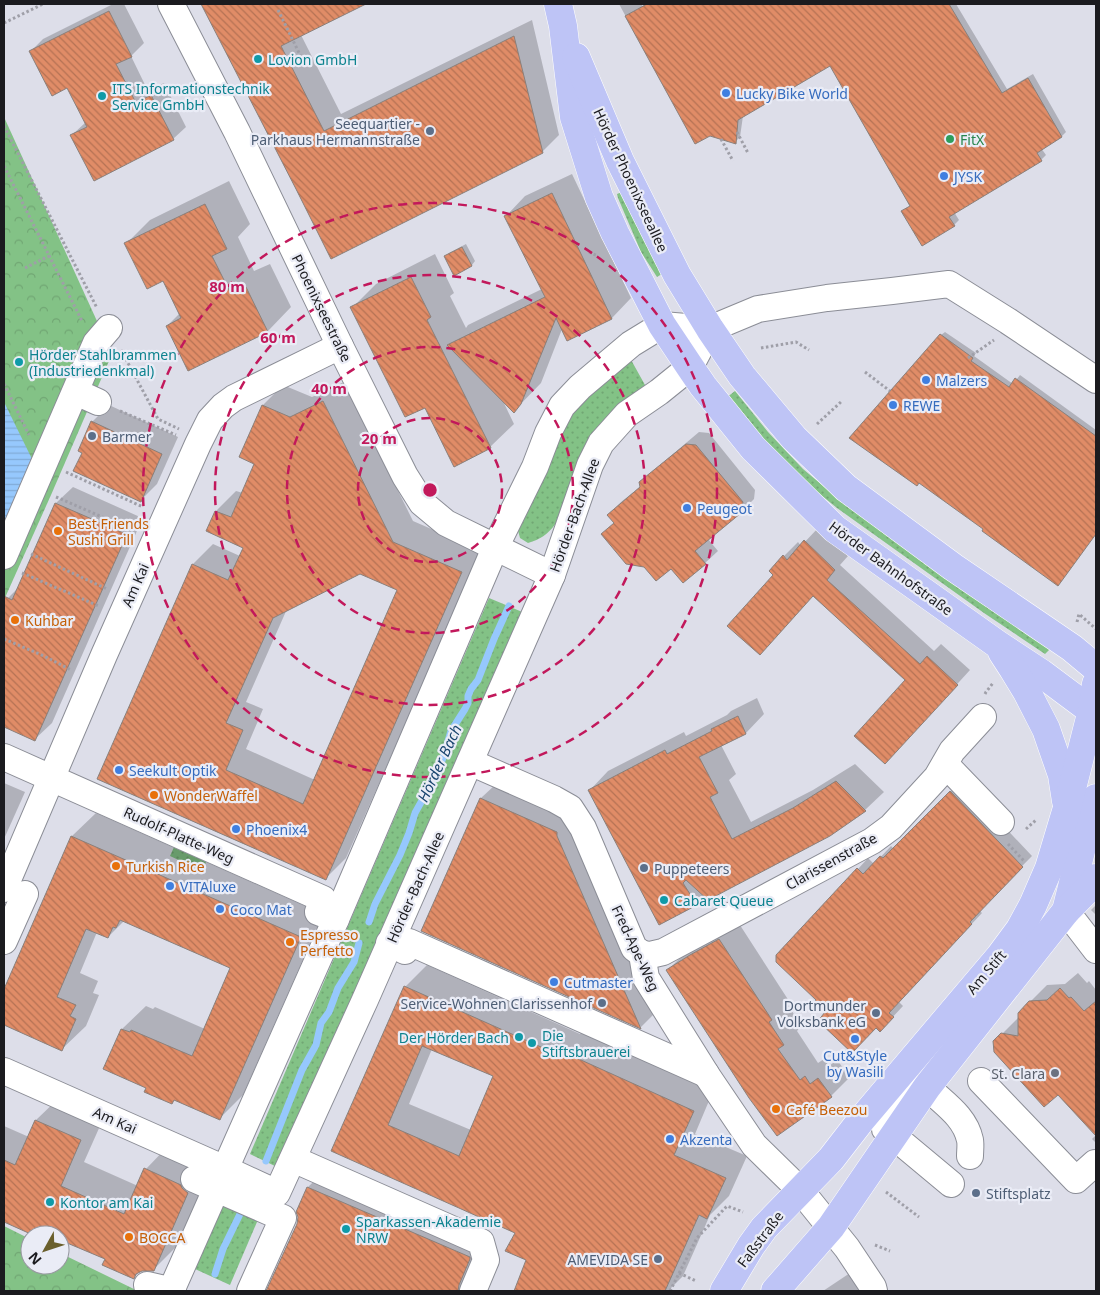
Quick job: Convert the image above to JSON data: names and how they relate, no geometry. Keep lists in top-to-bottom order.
{
  "streets": {
    "main road": [
      "Hörder Phoenixseeallee",
      "Hörder Bahnhofstraße",
      "Am Stift",
      "Faßstraße"
    ],
    "street": [
      "Phoenixseestraße",
      "Hörder-Bach-Allee",
      "Am Kai",
      "Rudolf-Platte-Weg",
      "Clarissenstraße",
      "Fred-Ape-Weg"
    ]
  },
  "crossings": [
    ["Hörder Phoenixseeallee", "Hörder-Bach-Allee"],
    ["Hörder Phoenixseeallee", "Hörder Bahnhofstraße"],
    ["Phoenixseestraße", "Hörder-Bach-Allee"],
    ["Phoenixseestraße", "Am Kai"],
    ["Hörder-Bach-Allee", "Hörder Bahnhofstraße"],
    ["Hörder-Bach-Allee", "Am Kai"],
    ["Hörder-Bach-Allee", "Fred-Ape-Weg"],
    ["Hörder Bahnhofstraße", "Am Stift"],
    ["Am Kai", "Rudolf-Platte-Weg"],
    ["Clarissenstraße", "Fred-Ape-Weg"],
    ["Fred-Ape-Weg", "Am Stift"],
    ["Fred-Ape-Weg", "Faßstraße"],
    ["Am Stift", "Faßstraße"]
  ],
  "water": ["Hörder Bach"],
  "places": [
    "Lovion GmbH",
    "Lucky Bike World",
    "ITS Informationstechnik Service GmbH",
    "Seequartier - Parkhaus Hermannstraße",
    "FitX",
    "JYSK",
    "Hörder Stahlbrammen (Industriedenkmal)",
    "Malzers",
    "REWE",
    "Barmer",
    "Peugeot",
    "Best Friends Sushi Grill",
    "Kuhbar",
    "Seekult Optik",
    "WonderWaffel",
    "Phoenix4",
    "Turkish Rice",
    "Puppeteers",
    "VITAluxe",
    "Cabaret Queue",
    "Coco Mat",
    "Espresso Perfetto",
    "Cutmaster",
    "Service-Wohnen Clarissenhof",
    "Dortmunder Volksbank eG",
    "Der Hörder Bach",
    "Cut&Style by Wasili",
    "Die Stiftsbrauerei",
    "St. Clara",
    "Café Beezou",
    "Akzenta",
    "Stiftsplatz",
    "Kontor am Kai",
    "Sparkassen-Akademie NRW",
    "BOCCA",
    "AMEVIDA SE"
  ],
  "north": "bottom left",
  "rings": [
    "80 m",
    "60 m",
    "40 m",
    "20 m"
  ]
}
